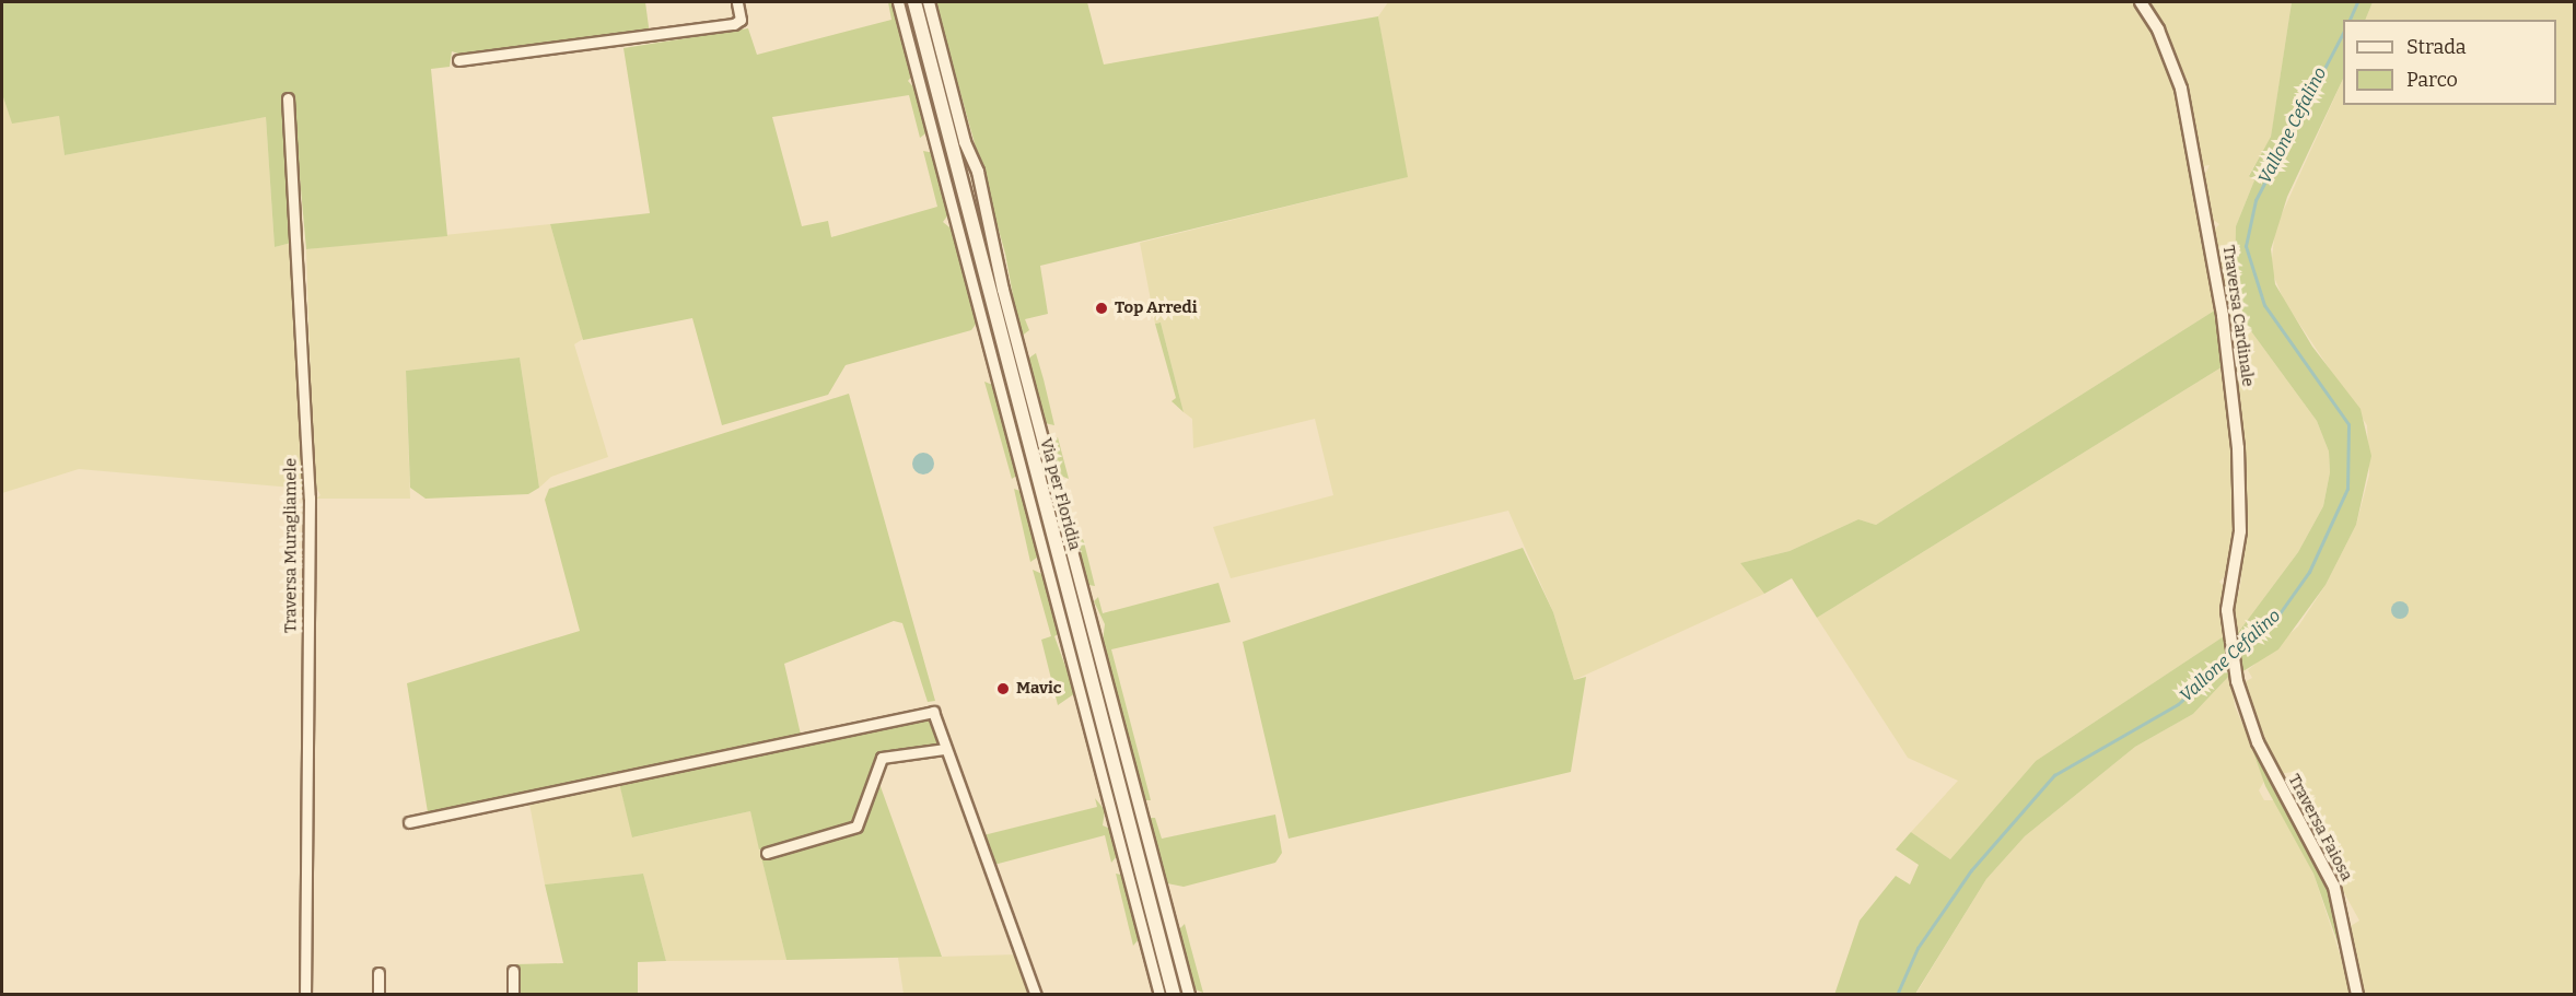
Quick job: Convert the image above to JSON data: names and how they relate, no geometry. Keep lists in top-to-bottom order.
{
  "streets": {
    "main road": ["Via per Floridia"],
    "street": ["Traversa Cardinale", "Traversa Muragliamele", "Traversa Faiosa"]
  },
  "crossings": [
    ["Traversa Cardinale", "Traversa Faiosa"]
  ],
  "water": ["Vallone Cefalino"],
  "places": ["Top Arredi", "Mavic"],
  "legend": ["Strada", "Parco"]
}
